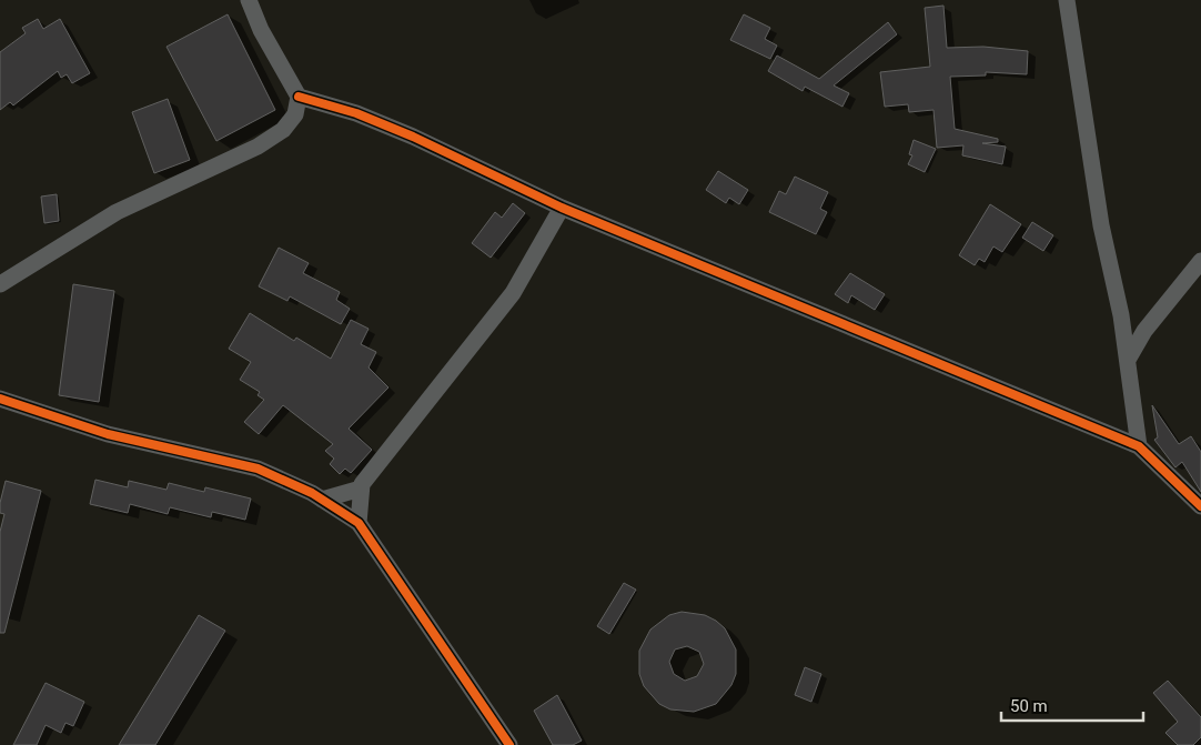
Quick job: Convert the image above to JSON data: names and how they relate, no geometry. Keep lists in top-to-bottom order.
{
  "scale_bar": "50 m"
}
